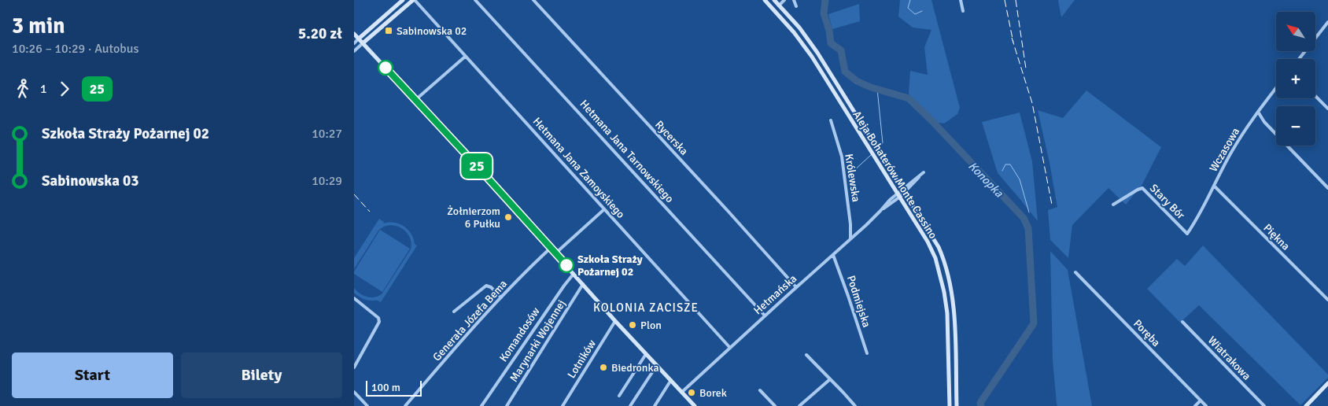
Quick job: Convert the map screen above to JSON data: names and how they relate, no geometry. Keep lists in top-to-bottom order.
{
  "streets": {
    "main road": ["Aleja Bohaterów Monte Cassino"],
    "street": [
      "Rycerska",
      "Wczasowa",
      "Hetmana Jana Tarnowskiego",
      "Hetmana Jana Zamoyskiego",
      "Królewska",
      "Stary Bór",
      "Piękna",
      "Hetmańska",
      "Podmiejska",
      "Generała Józefa Bema",
      "Poręba",
      "Komandosów",
      "Marynarki Wojennej",
      "Wiatrakowa",
      "Lotników"
    ]
  },
  "crossings": [
    ["Rycerska", "Hetmańska"],
    ["Wczasowa", "Stary Bór"],
    ["Wczasowa", "Piękna"],
    ["Hetmana Jana Tarnowskiego", "Hetmańska"],
    ["Hetmana Jana Zamoyskiego", "Hetmańska"],
    ["Aleja Bohaterów Monte Cassino", "Hetmańska"],
    ["Królewska", "Hetmańska"],
    ["Hetmańska", "Podmiejska"]
  ],
  "districts": ["KOLONIA ZACISZE"],
  "water": ["Konopka"],
  "places": {
    "transit": ["Sabinowska 02"],
    "other": [
      "Żołnierzom 6 Pułku",
      "Szkoła Straży Pożarnej 02",
      "Plon",
      "Biedronka",
      "Borek"
    ]
  },
  "lines": ["bus line 25"],
  "scale_bar": "100 m",
  "north": "top left",
  "page": {
    "heading": ["3 min", "10:26 – 10:29 · Autobus", "5.20 zł"],
    "on_map": "25",
    "map_buttons": ["+", "−"],
    "legs": ["1", "25"],
    "list": [
      {
        "name": "Szkoła Straży Pożarnej 02",
        "value": "10:27"
      },
      {
        "name": "Sabinowska 03",
        "value": "10:29"
      }
    ],
    "buttons": ["Start", "Bilety"],
    "scale": "100 m"
  }
}
